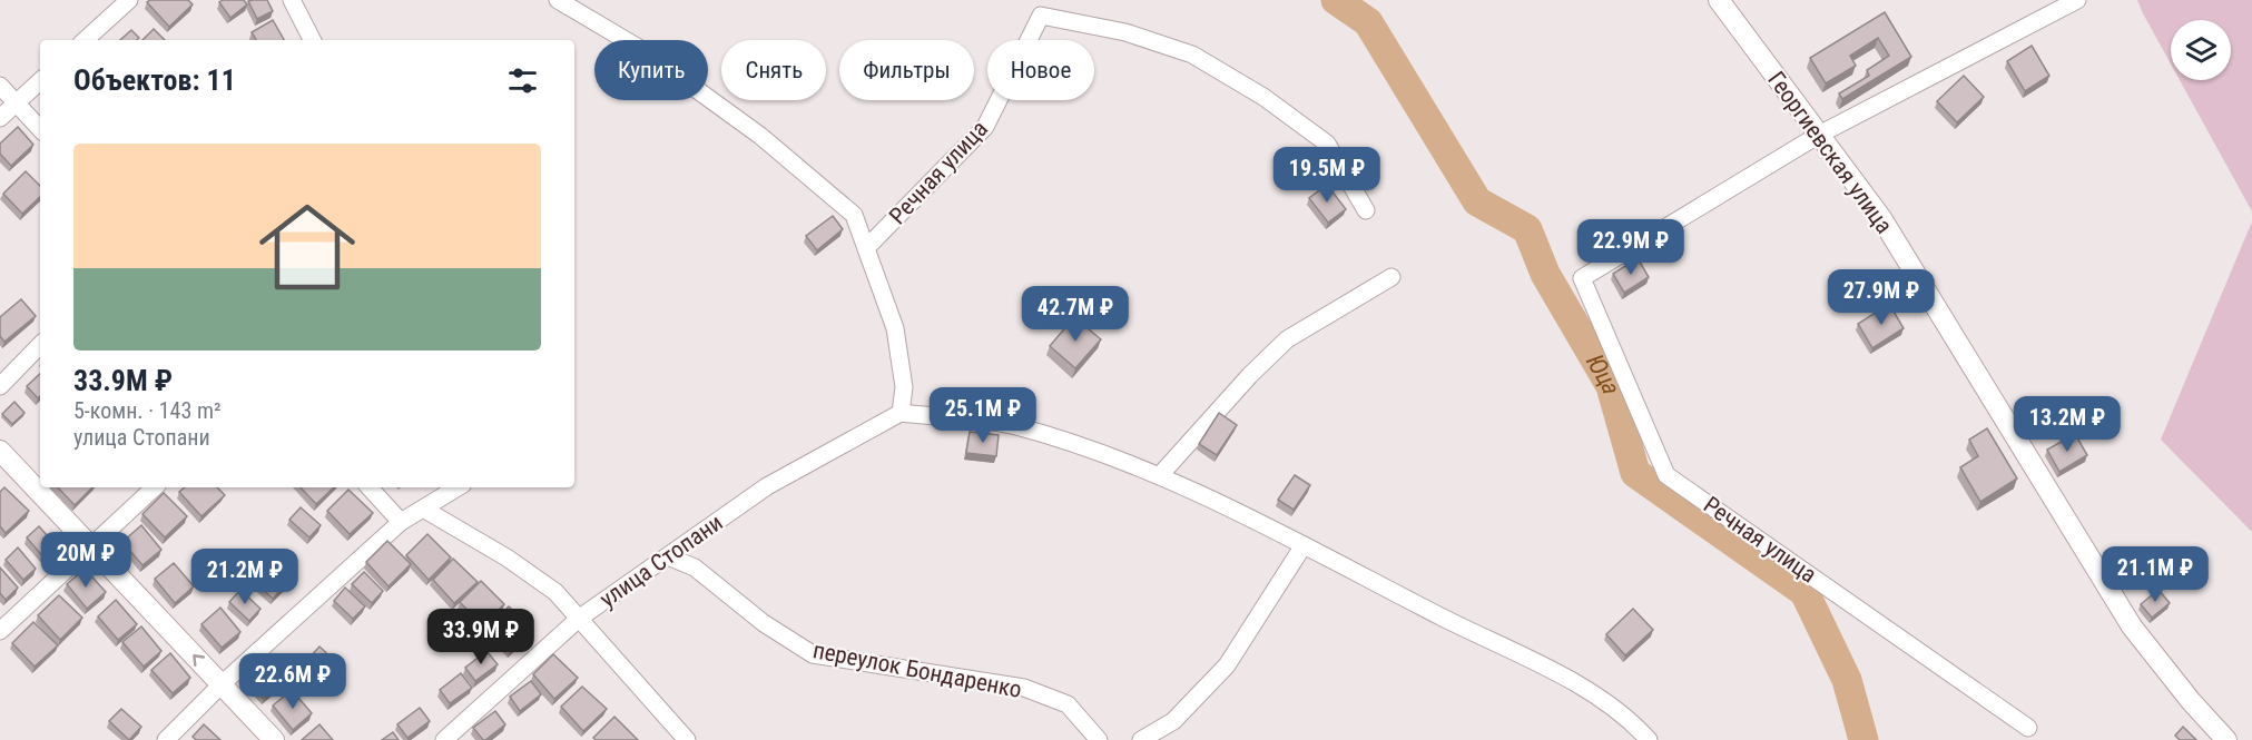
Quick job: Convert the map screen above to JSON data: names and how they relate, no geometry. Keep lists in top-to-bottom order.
{
  "streets": {
    "main road": ["Георгиевская улица"],
    "street": ["Речная улица", "улица Стопани", "переулок Бондаренко"]
  },
  "crossings": [
    ["Георгиевская улица", "Речная улица"],
    ["Речная улица", "улица Стопани"],
    ["улица Стопани", "переулок Бондаренко"]
  ],
  "water": ["Юца"],
  "page": {
    "chip": [
      "Купить",
      "Снять",
      "Фильтры",
      "Новое"
    ],
    "heading": "Объектов: 11",
    "list": [
      {
        "name": "33.9M ₽",
        "note": "5-комн. · 143 m² · улица Стопани"
      }
    ],
    "price": [
      "19.5M ₽",
      "22.9M ₽",
      "27.9M ₽",
      "42.7M ₽",
      "25.1M ₽",
      "13.2M ₽",
      "20M ₽",
      "21.1M ₽",
      "21.2M ₽",
      "33.9M ₽",
      "22.6M ₽"
    ]
  }
}
